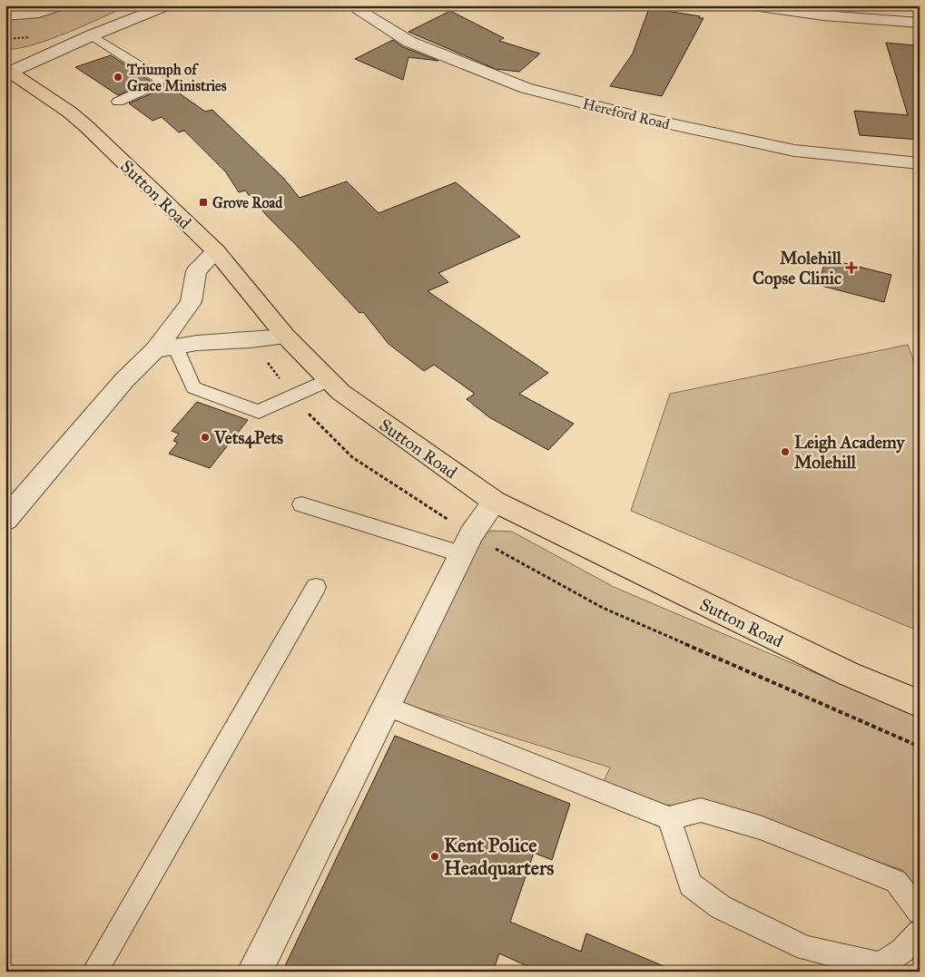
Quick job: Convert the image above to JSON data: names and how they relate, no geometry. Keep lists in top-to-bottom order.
{
  "streets": {
    "main road": ["Sutton Road"],
    "street": ["Hereford Road"]
  },
  "places": {
    "other": [
      "Triumph of Grace Ministries",
      "Vets4Pets",
      "Leigh Academy Molehill",
      "Kent Police Headquarters"
    ],
    "transit": ["Grove Road"],
    "health": ["Molehill Copse Clinic"]
  }
}
